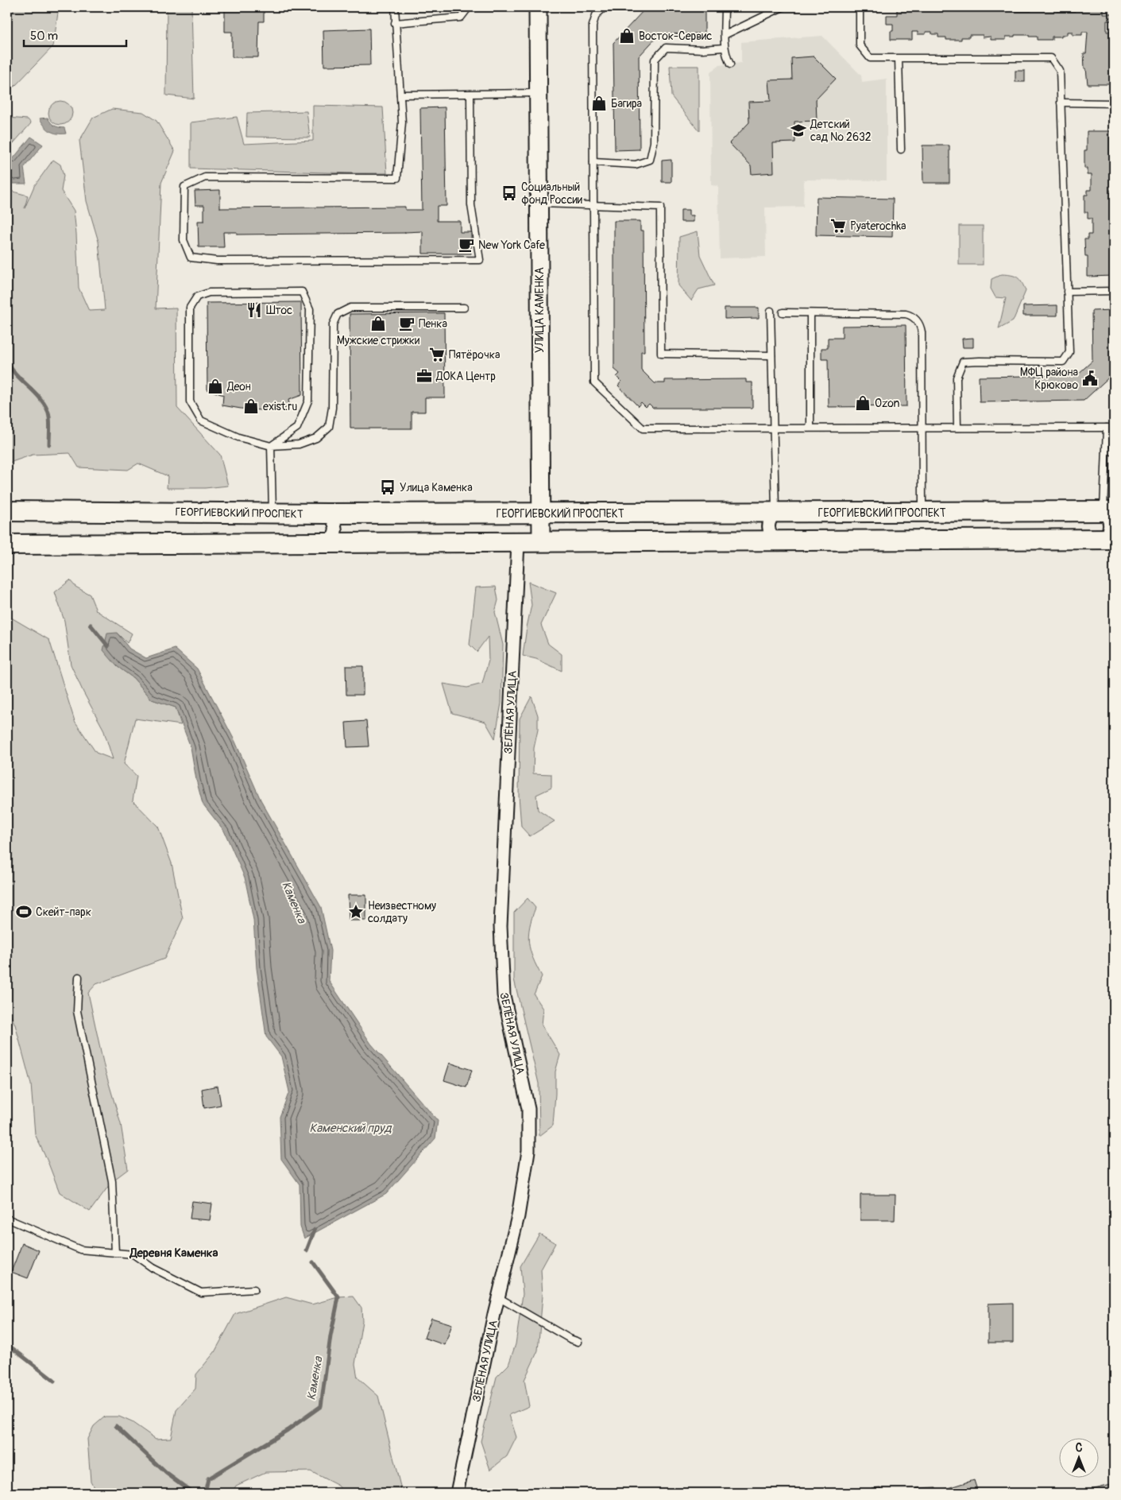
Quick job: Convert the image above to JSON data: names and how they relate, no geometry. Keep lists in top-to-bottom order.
{
  "streets": {
    "main road": ["УЛИЦА КАМЕНКА", "ГЕОРГИЕВСКИЙ ПРОСПЕКТ"],
    "street": ["ЗЕЛЁНАЯ УЛИЦА"]
  },
  "crossings": [
    ["УЛИЦА КАМЕНКА", "ГЕОРГИЕВСКИЙ ПРОСПЕКТ"]
  ],
  "districts": ["Деревня Каменка"],
  "water": ["Каменка", "Каменский пруд"],
  "places": {
    "shop": [
      "Восток-Сервис",
      "Багира",
      "Мужские стрижки",
      "Деон",
      "Ozon",
      "exist.ru"
    ],
    "school or university": ["Детский сад № 2632"],
    "bus stop": ["Социальный фонд России", "Улица Каменка"],
    "supermarket": ["Pyaterochka", "Пятёрочка"],
    "cafe": ["New York Cafe", "Пенка"],
    "restaurant": ["Штос"],
    "office": ["ДОКА Центр"],
    "public building": ["МФЦ района Крюково"],
    "sports": ["Скейт-парк"],
    "place": ["Неизвестному солдату"]
  },
  "scale_bar": "50 m",
  "north": "top"
}
